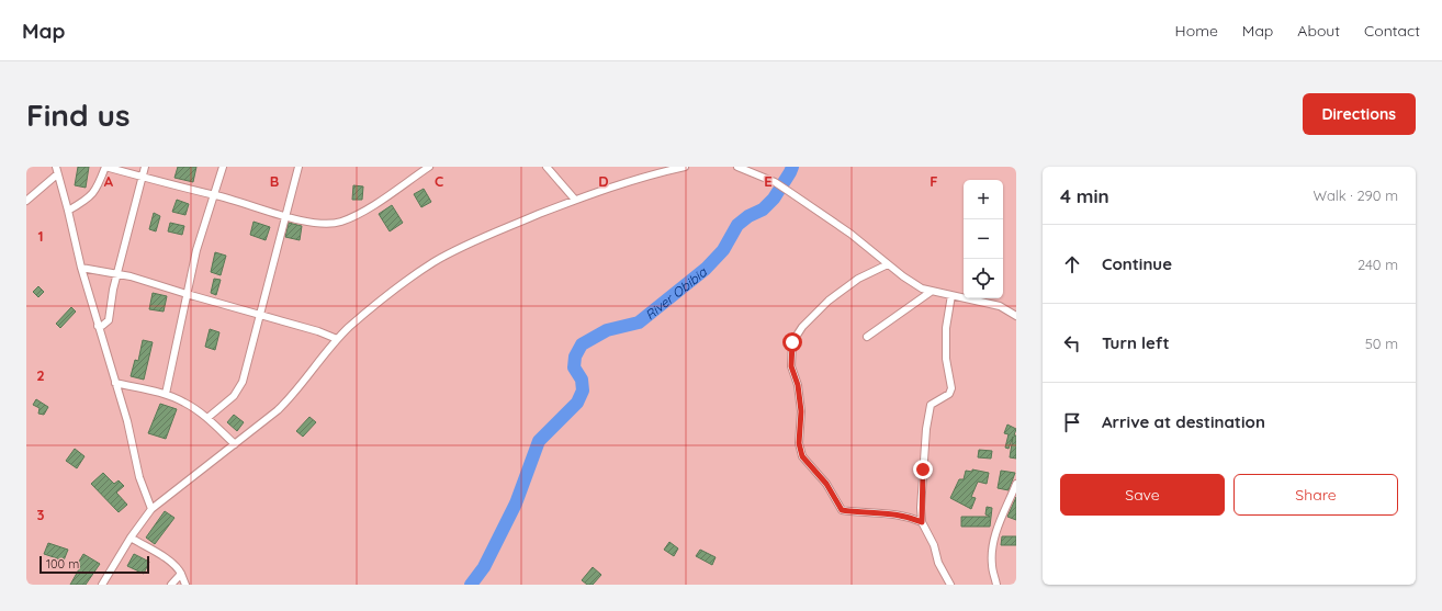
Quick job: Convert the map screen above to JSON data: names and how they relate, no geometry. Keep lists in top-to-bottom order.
{
  "water": ["River Obibia"],
  "scale_bar": "100 m",
  "page": {
    "header": "Map",
    "nav": [
      "Home",
      "Map",
      "About",
      "Contact"
    ],
    "buttons": [
      "Directions",
      ["Save", "Share"]
    ],
    "title": "Find us",
    "heading": ["4 min", "Walk · 290 m"],
    "map_buttons": ["+", "−"],
    "list": [
      ["Continue", "240 m"],
      ["Turn left", "50 m"],
      "Arrive at destination"
    ],
    "scale": "100 m"
  },
  "grid": {
    "columns": [
      "A",
      "B",
      "C",
      "D",
      "E",
      "F"
    ],
    "rows": ["1", "2", "3"]
  }
}
